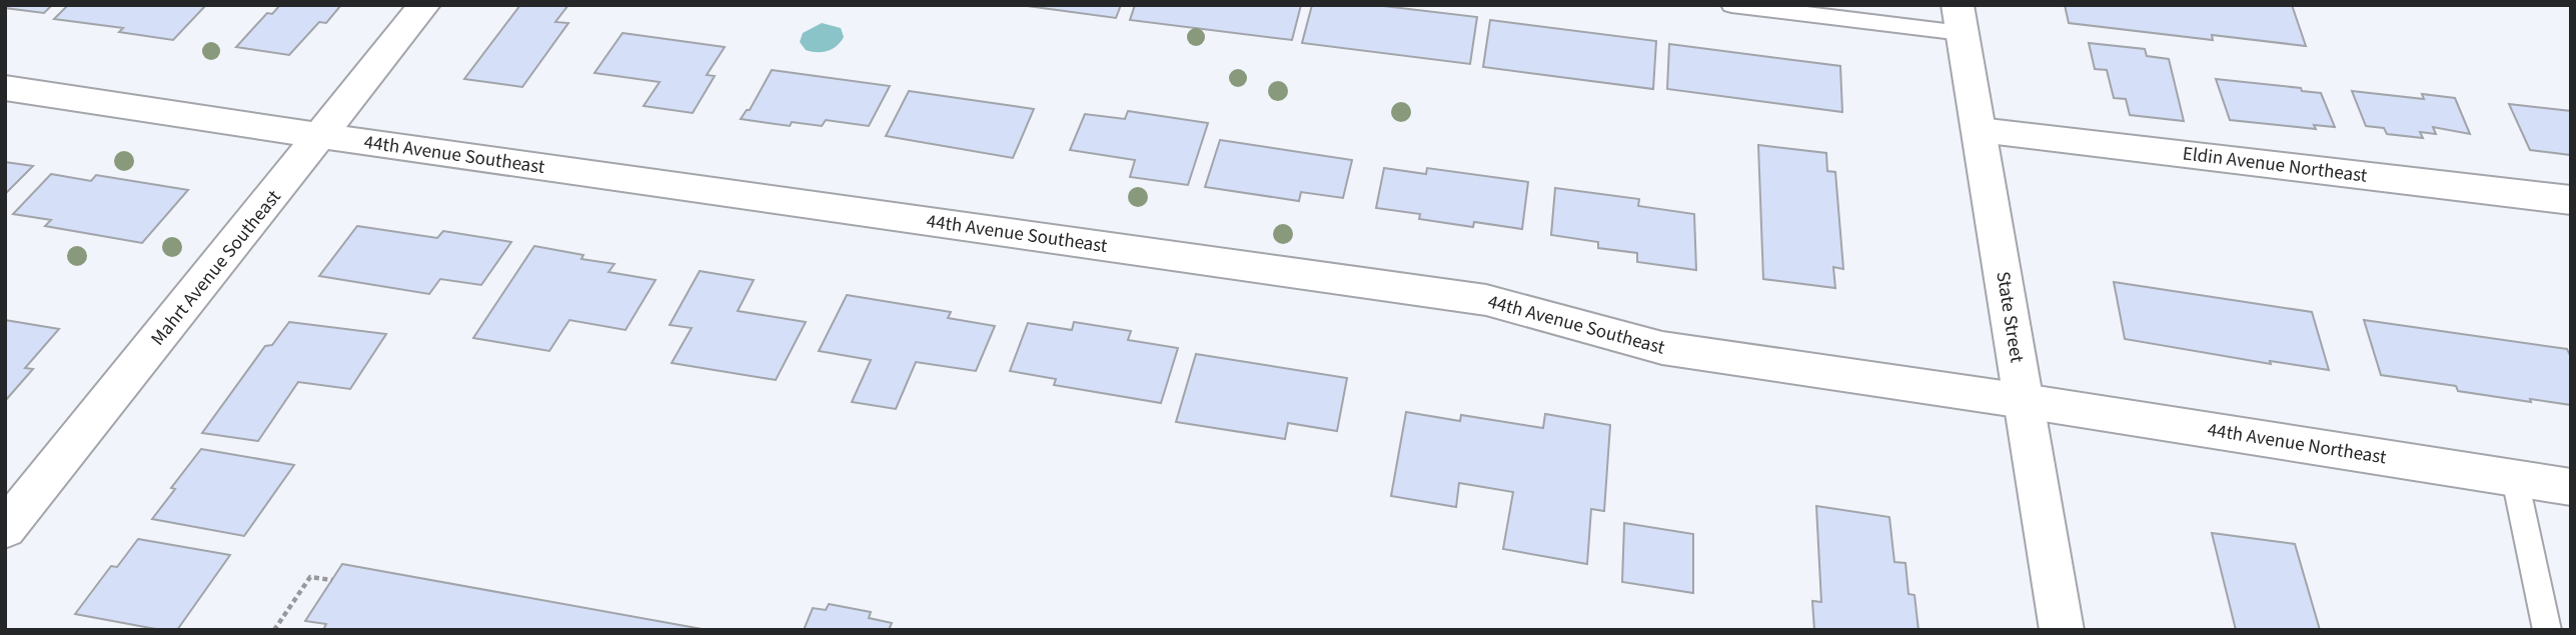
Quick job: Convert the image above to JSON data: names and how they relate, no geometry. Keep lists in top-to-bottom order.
{
  "streets": {
    "street": [
      "44th Avenue Southeast",
      "Eldin Avenue Northeast",
      "Mahrt Avenue Southeast",
      "State Street",
      "44th Avenue Northeast"
    ]
  },
  "crossings": [
    ["44th Avenue Southeast", "Mahrt Avenue Southeast"],
    ["44th Avenue Southeast", "State Street"],
    ["44th Avenue Southeast", "44th Avenue Northeast"],
    ["Eldin Avenue Northeast", "State Street"],
    ["State Street", "44th Avenue Northeast"]
  ]
}
